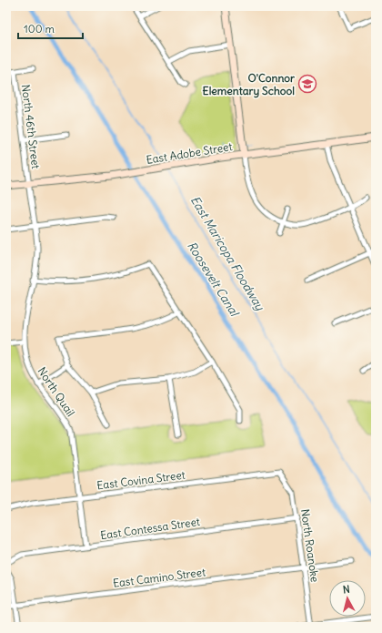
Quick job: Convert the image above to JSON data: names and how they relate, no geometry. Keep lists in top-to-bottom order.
{
  "streets": {
    "street": [
      "North 46th Street",
      "East Adobe Street",
      "North Quail",
      "East Covina Street",
      "East Contessa Street",
      "North Roanoke",
      "East Camino Street"
    ]
  },
  "crossings": [
    ["North 46th Street", "East Adobe Street"],
    ["North 46th Street", "North Quail"],
    ["East Adobe Street", "North Quail"],
    ["North Quail", "East Covina Street"],
    ["North Quail", "East Contessa Street"],
    ["East Covina Street", "North Roanoke"],
    ["East Contessa Street", "North Roanoke"],
    ["North Roanoke", "East Camino Street"]
  ],
  "water": ["East Maricopa Floodway", "Roosevelt Canal"],
  "places": {
    "school or university": ["O'Connor Elementary School"]
  },
  "scale_bar": "100 m",
  "north": "top"
}
